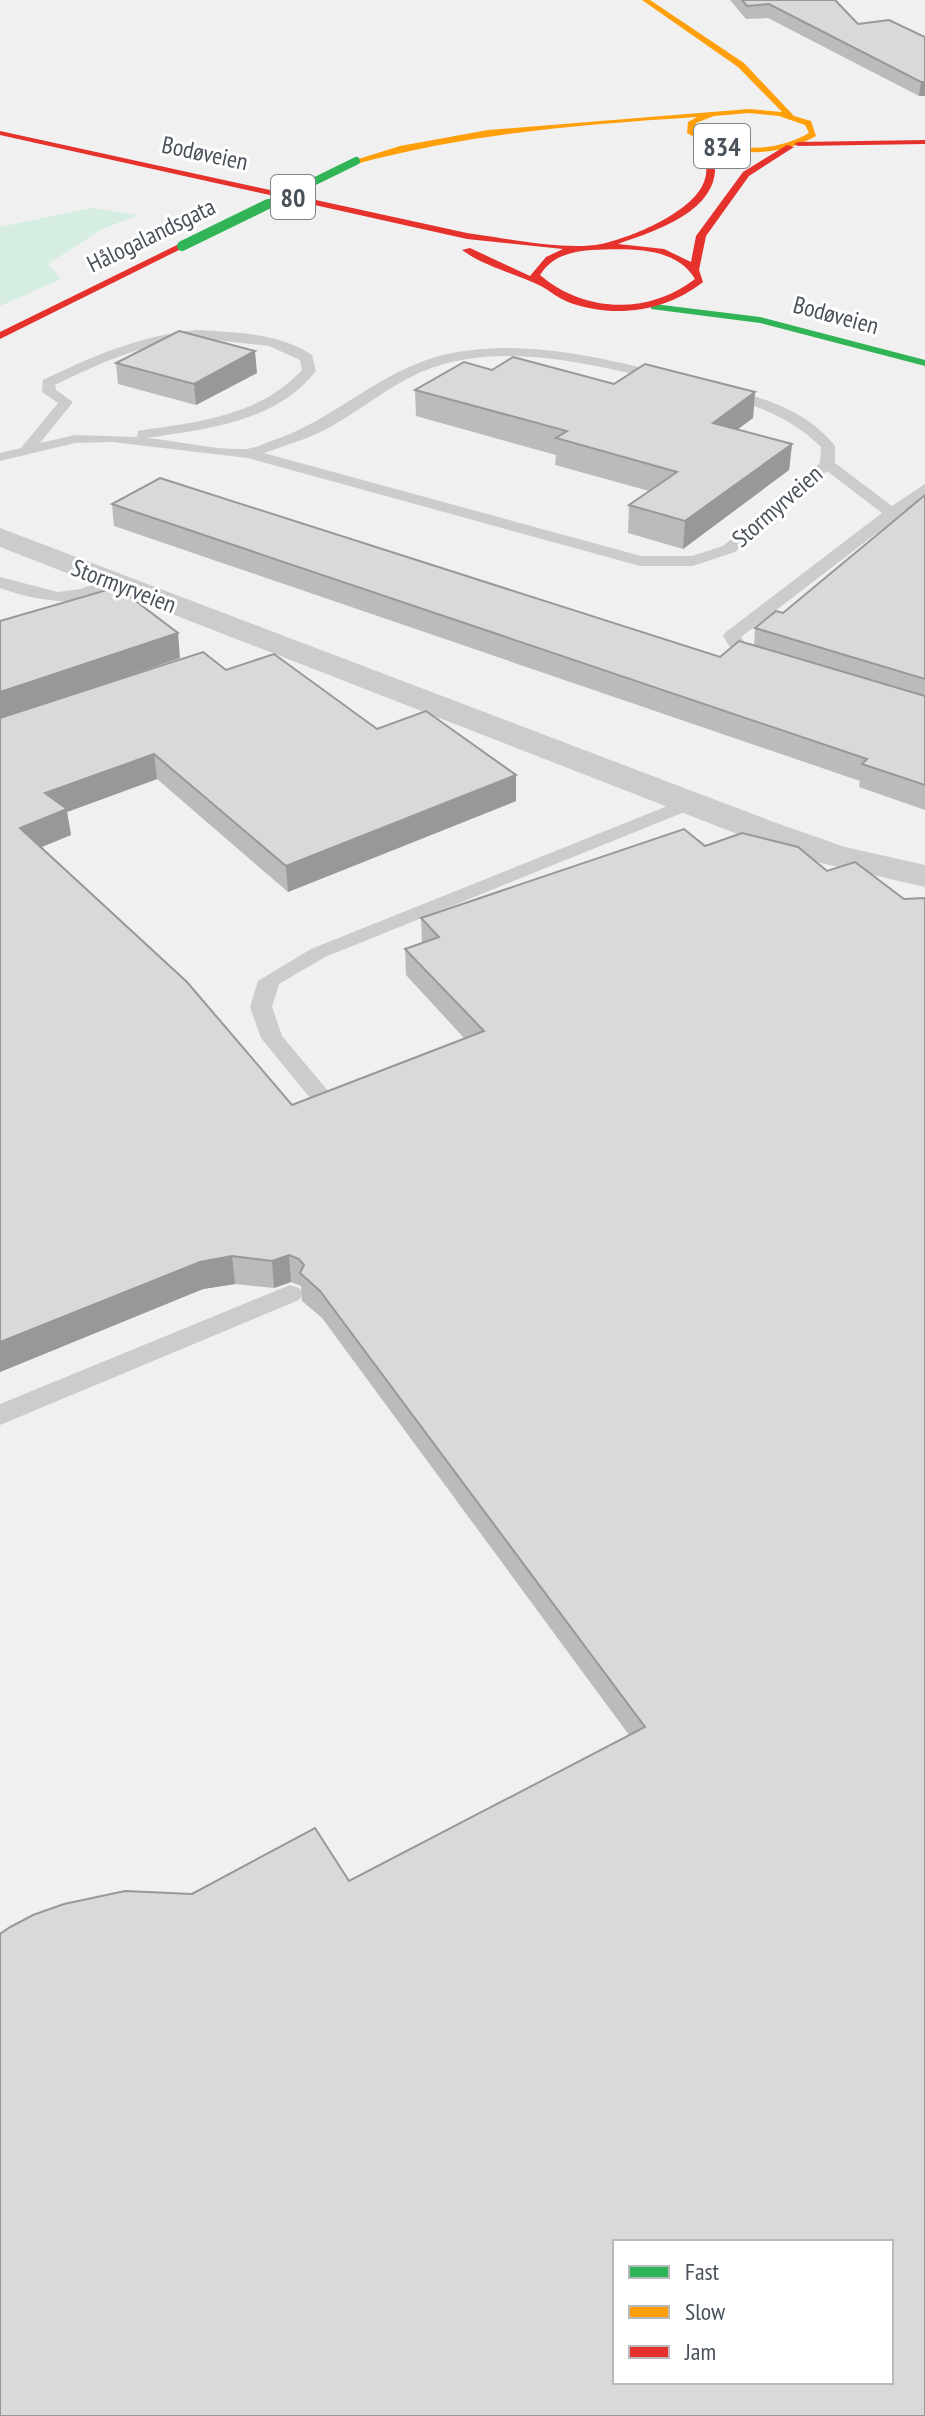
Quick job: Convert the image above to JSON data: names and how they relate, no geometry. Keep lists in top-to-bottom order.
{
  "streets": {
    "main road": [
      "834",
      "Bodøveien",
      "80",
      "Hålogalandsgata"
    ],
    "street": ["Stormyrveien"]
  },
  "crossings": [
    ["834", "Bodøveien"],
    ["834", "Hålogalandsgata"]
  ],
  "legend": ["Fast", "Slow", "Jam"]
}
